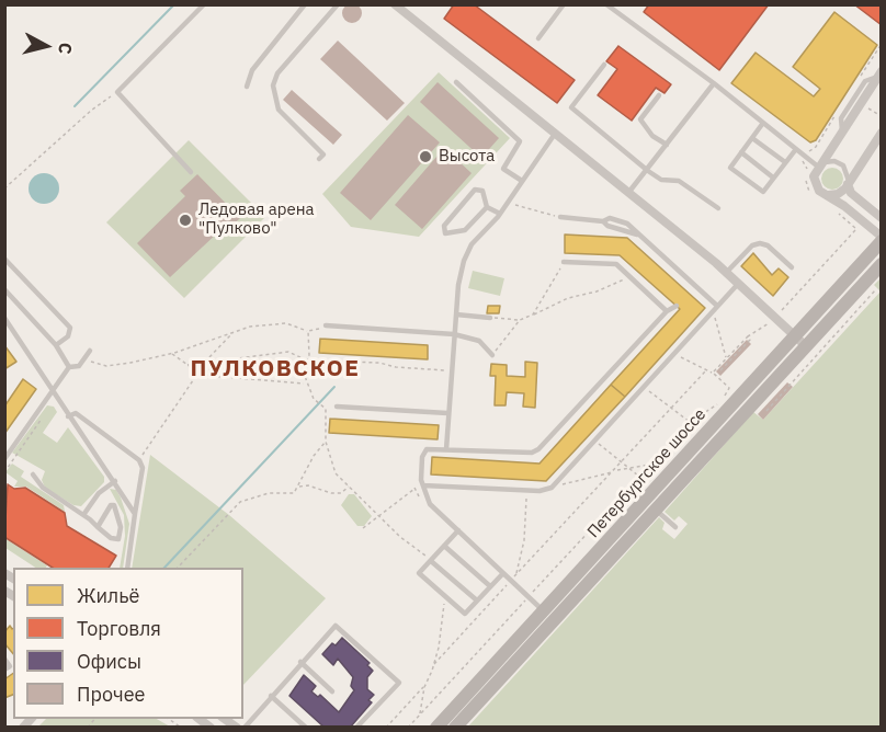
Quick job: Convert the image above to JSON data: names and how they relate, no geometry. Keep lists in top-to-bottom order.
{
  "streets": {
    "main road": ["Петербургское шоссе"]
  },
  "districts": ["ПУЛКОВСКОЕ"],
  "places": ["Высота", "Ледовая арена \"Пулково\""],
  "legend": [
    "Жильё",
    "Торговля",
    "Офисы",
    "Прочее"
  ],
  "north": "right"
}
